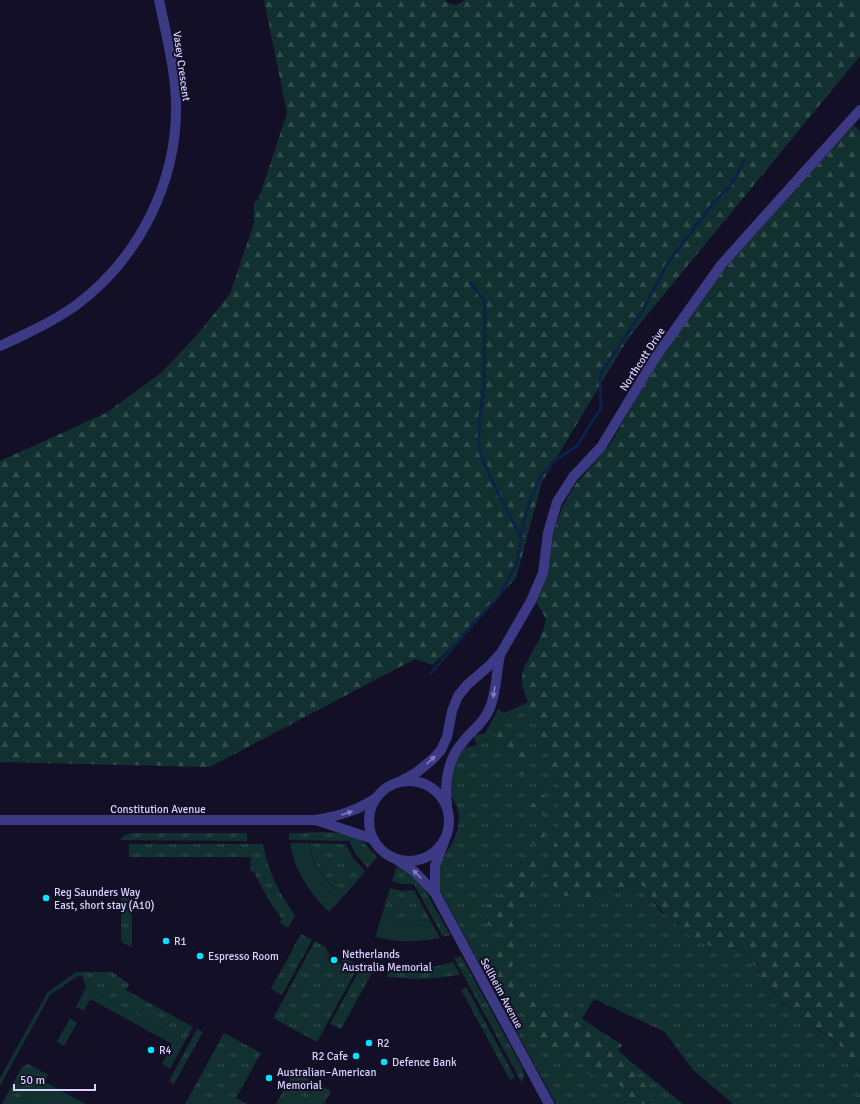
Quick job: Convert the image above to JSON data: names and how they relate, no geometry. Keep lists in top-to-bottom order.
{
  "streets": {
    "street": [
      "Vasey Crescent",
      "Northcott Drive",
      "Constitution Avenue",
      "Sellheim Avenue"
    ]
  },
  "crossings": [
    ["Northcott Drive", "Constitution Avenue"],
    ["Northcott Drive", "Sellheim Avenue"],
    ["Constitution Avenue", "Sellheim Avenue"]
  ],
  "places": [
    "Reg Saunders Way East, short stay (A10)",
    "R1",
    "Espresso Room",
    "Netherlands Australia Memorial",
    "R2",
    "R4",
    "R2 Cafe",
    "Defence Bank",
    "Australian–American Memorial"
  ],
  "scale_bar": "50 m"
}
